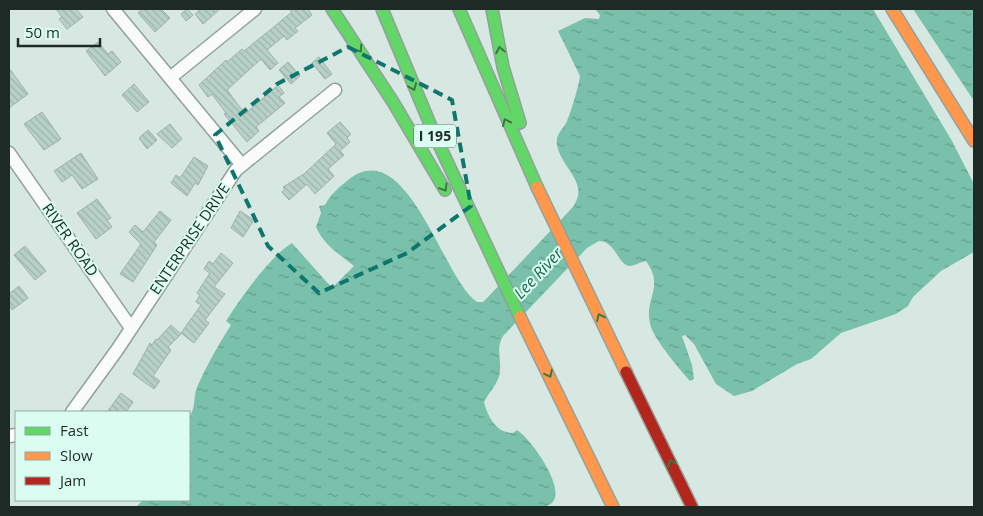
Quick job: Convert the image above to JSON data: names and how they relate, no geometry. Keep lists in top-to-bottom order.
{
  "streets": {
    "main road": ["I 195"],
    "street": ["ENTERPRISE DRIVE", "RIVER ROAD"]
  },
  "crossings": [
    ["ENTERPRISE DRIVE", "RIVER ROAD"]
  ],
  "water": ["Lee River"],
  "legend": ["Fast", "Slow", "Jam"],
  "scale_bar": "50 m"
}
